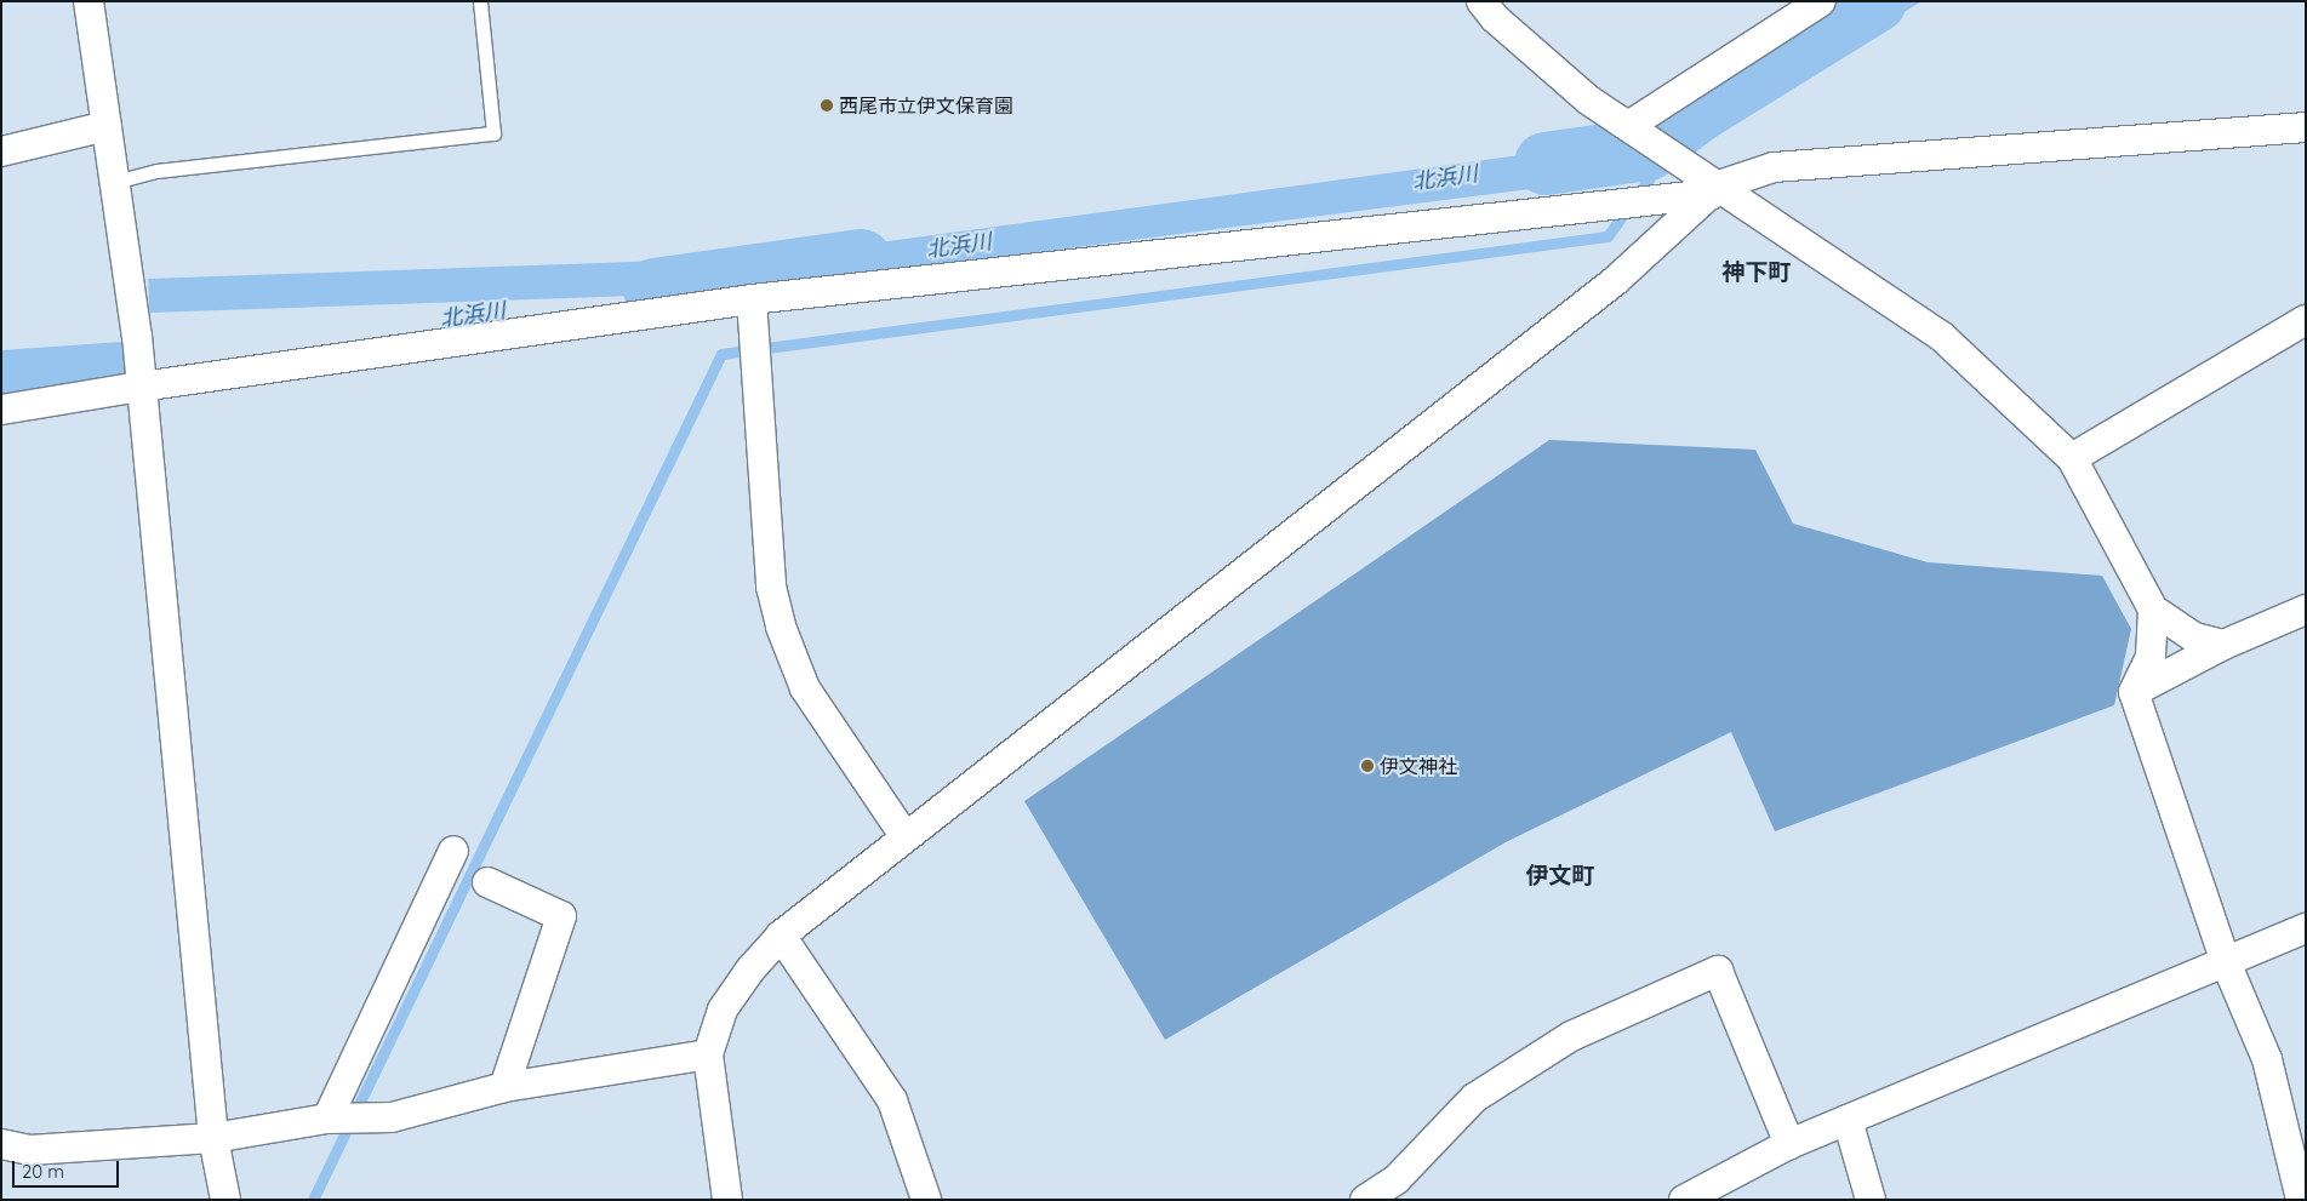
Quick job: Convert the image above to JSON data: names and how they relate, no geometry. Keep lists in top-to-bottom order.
{
  "districts": ["神下町", "伊文町"],
  "water": ["北浜川"],
  "places": ["西尾市立伊文保育園", "伊文神社"],
  "scale_bar": "20 m"
}
